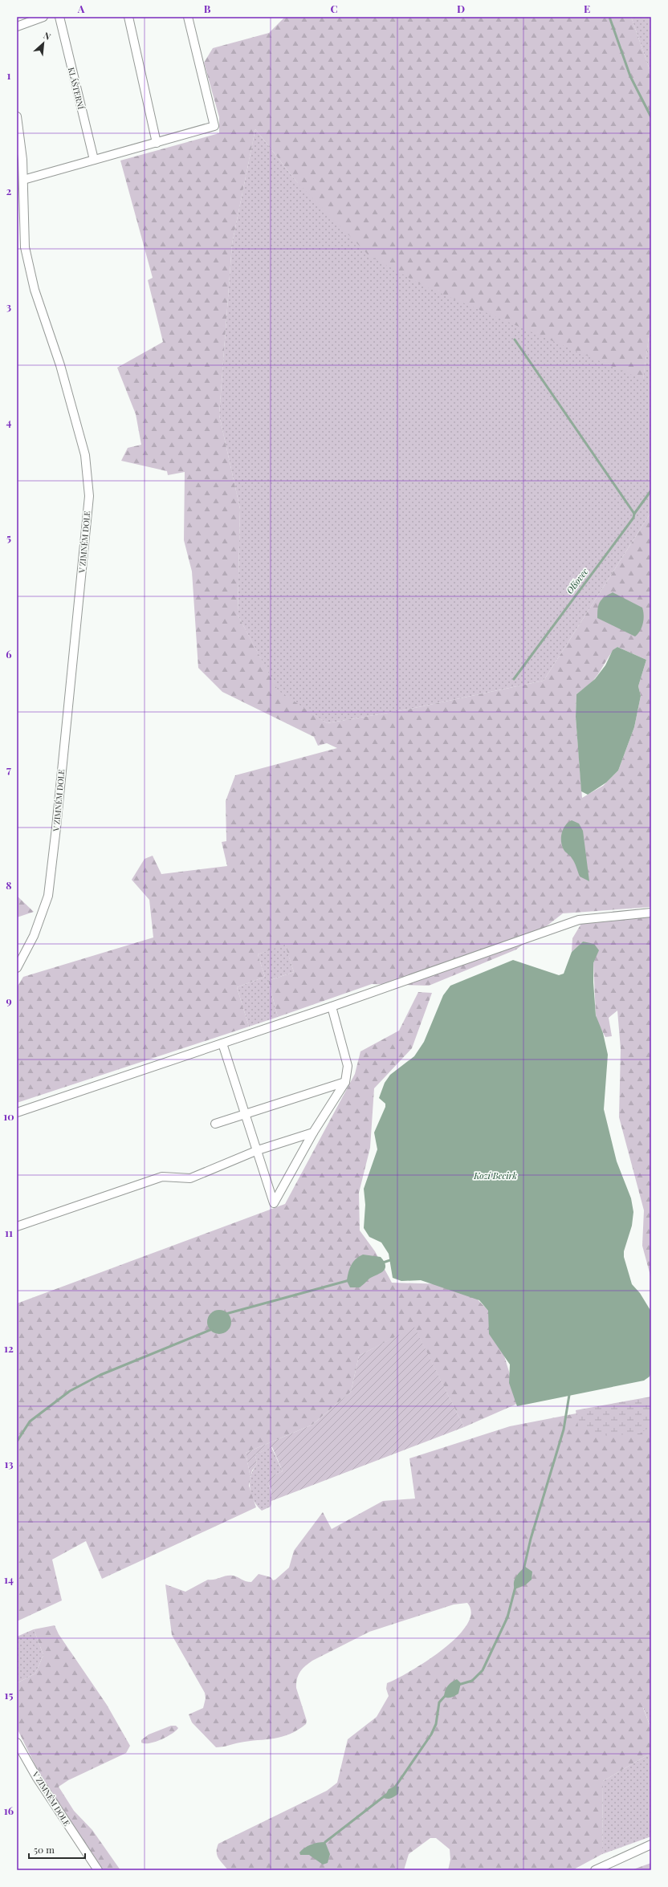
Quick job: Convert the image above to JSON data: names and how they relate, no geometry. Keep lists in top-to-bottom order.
{
  "streets": {
    "street": ["KLÁŠTERNÍ", "V ZIMNÉM DOLE"]
  },
  "water": ["Olšovec", "Kozí Becirk"],
  "scale_bar": "50 m",
  "north": "top right",
  "grid": {
    "columns": [
      "A",
      "B",
      "C",
      "D",
      "E"
    ],
    "rows": [
      "1",
      "2",
      "3",
      "4",
      "5",
      "6",
      "7",
      "8",
      "9",
      "10",
      "11",
      "12",
      "13",
      "14",
      "15",
      "16"
    ]
  }
}
